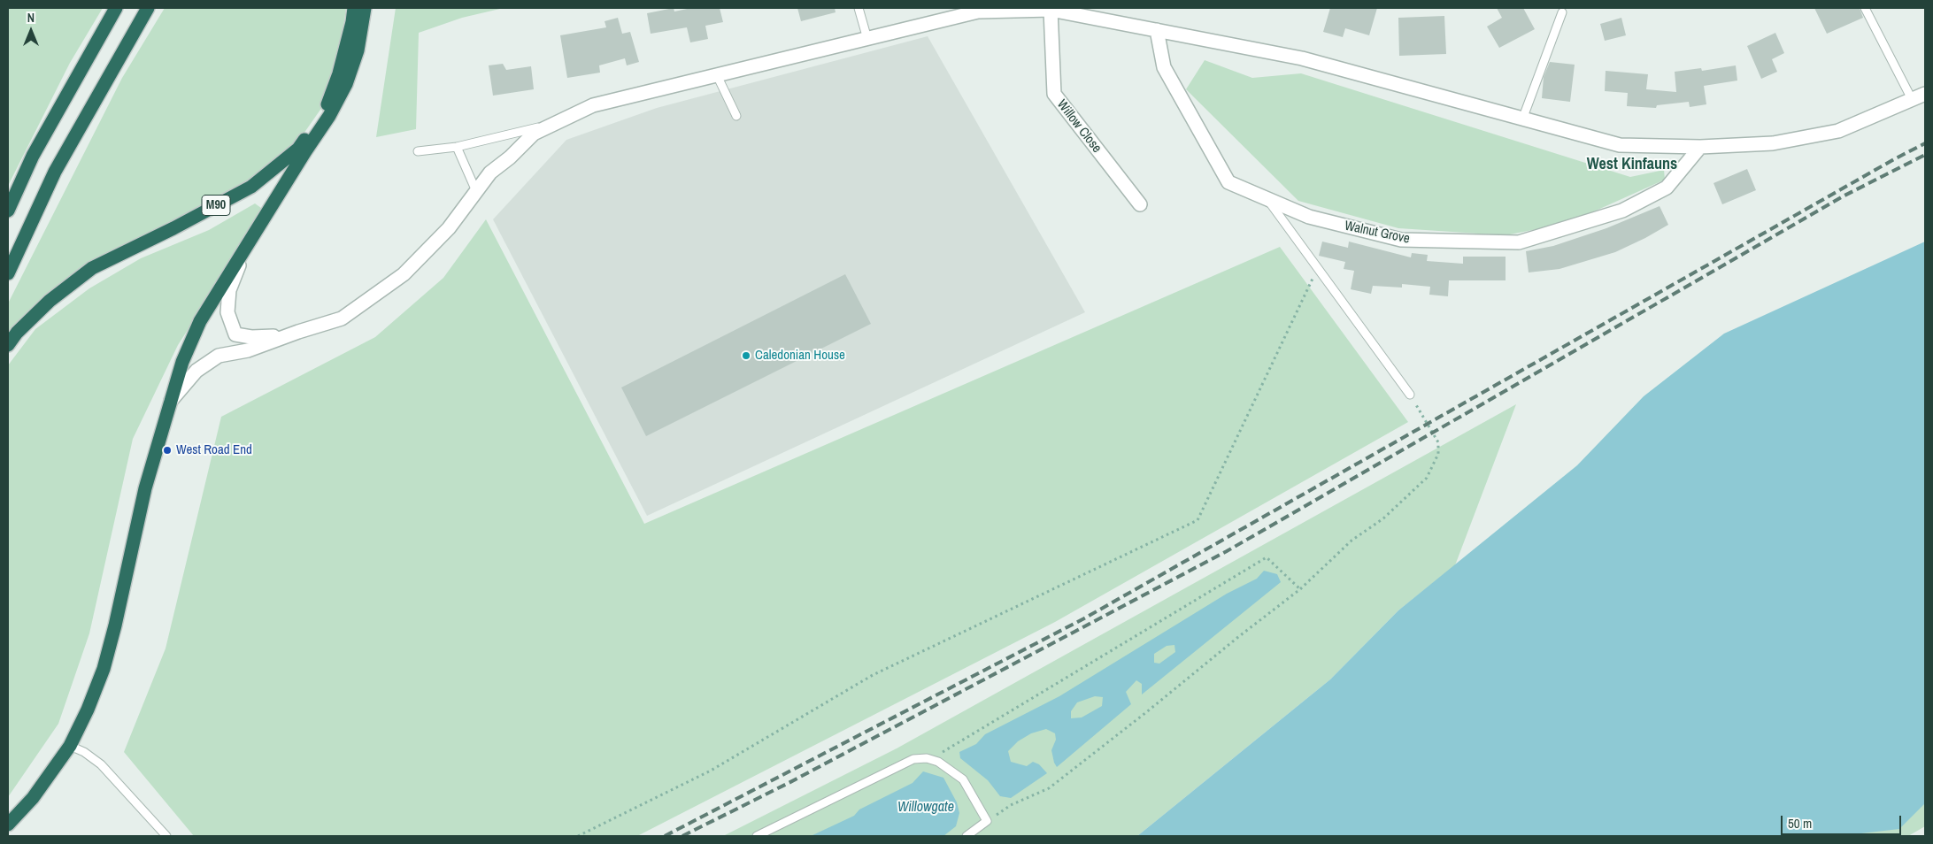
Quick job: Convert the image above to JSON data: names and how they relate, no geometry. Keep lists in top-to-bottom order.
{
  "streets": {
    "highway": ["M90"],
    "street": ["Willow Close", "Walnut Grove"]
  },
  "districts": ["West Kinfauns"],
  "water": ["Willowgate"],
  "places": ["Caledonian House", "West Road End"],
  "scale_bar": "50 m",
  "north": "top"
}
